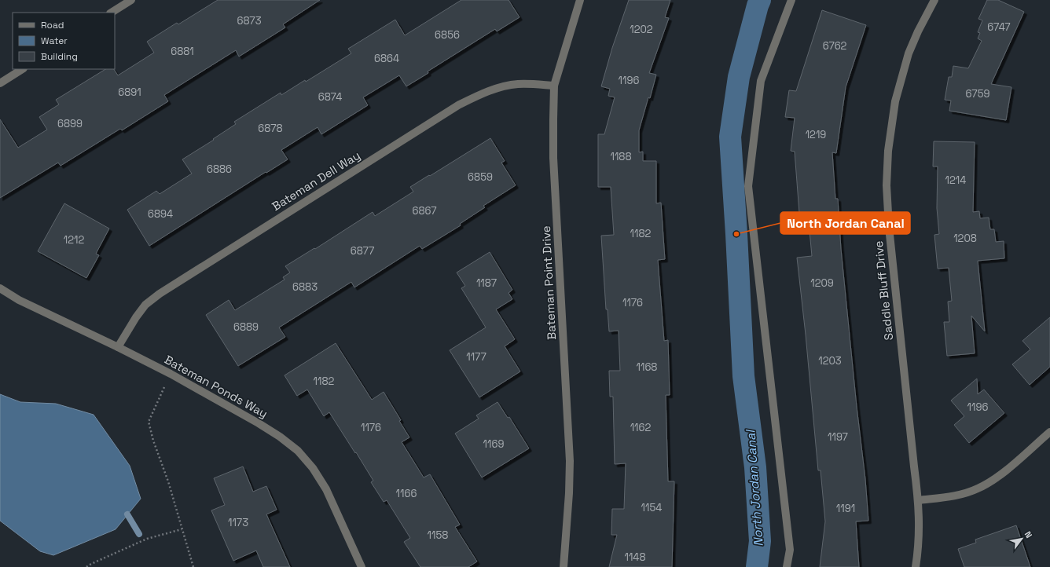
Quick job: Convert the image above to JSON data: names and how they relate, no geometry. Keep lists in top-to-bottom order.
{
  "streets": {
    "street": [
      "Bateman Dell Way",
      "Bateman Point Drive",
      "Saddle Bluff Drive",
      "Bateman Ponds Way"
    ]
  },
  "crossings": [
    ["Bateman Dell Way", "Bateman Point Drive"],
    ["Bateman Dell Way", "Bateman Ponds Way"]
  ],
  "water": ["North Jordan Canal"],
  "places": ["North Jordan Canal"],
  "house_numbers": [
    "6873",
    "6747",
    "1202",
    "6856",
    "6762",
    "6881",
    "6864",
    "1196",
    "6891",
    "6759",
    "6874",
    "6899",
    "6878",
    "1219",
    "1188",
    "6886",
    "6859",
    "1214",
    "6867",
    "6894",
    "1182",
    "1208",
    "1212",
    "6877",
    "1187",
    "1209",
    "6883",
    "1176",
    "6889",
    "1177",
    "1203",
    "1168",
    "1182",
    "1196",
    "1176",
    "1162",
    "1197",
    "1169",
    "1166",
    "1154",
    "1191",
    "1173",
    "1158",
    "1148"
  ],
  "legend": ["Road", "Water", "Building"],
  "north": "top right"
}
